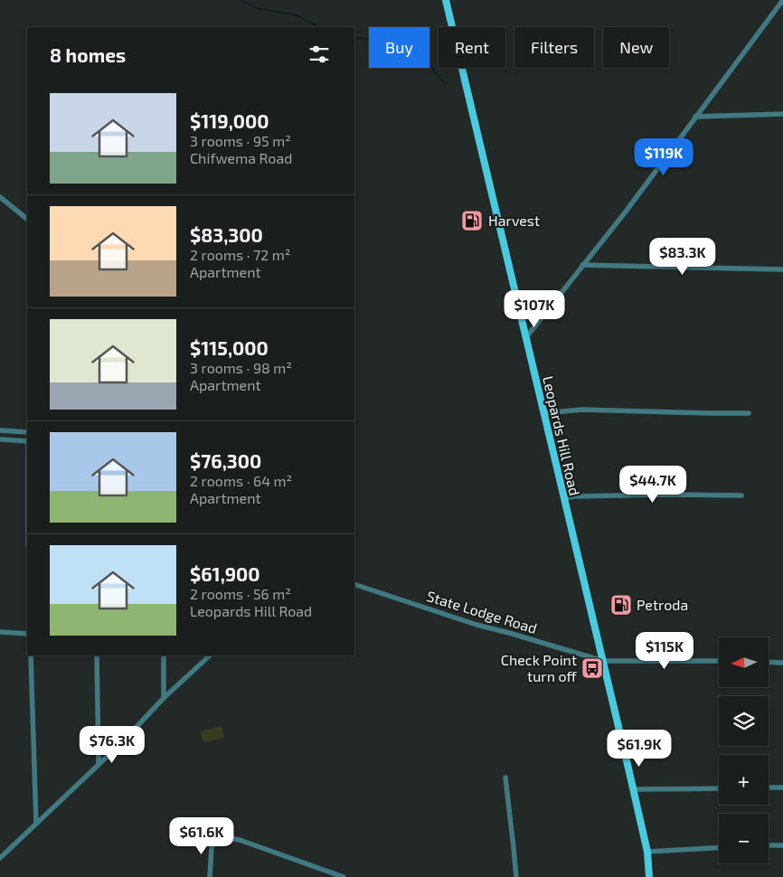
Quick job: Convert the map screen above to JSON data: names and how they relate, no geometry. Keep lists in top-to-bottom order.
{
  "streets": {
    "main road": ["Leopards Hill Road"],
    "street": ["State Lodge Road"]
  },
  "crossings": [
    ["Leopards Hill Road", "State Lodge Road"]
  ],
  "places": {
    "fuel station": ["Harvest", "Petroda"],
    "bus stop": ["Check Point turn off"]
  },
  "north": "left",
  "page": {
    "chip": [
      "Buy",
      "Rent",
      "Filters",
      "New"
    ],
    "heading": "8 homes",
    "list": [
      {
        "name": "$119,000",
        "note": "3 rooms · 95 m² · Chifwema Road"
      },
      {
        "name": "$83,300",
        "note": "2 rooms · 72 m² · Apartment"
      },
      {
        "name": "$115,000",
        "note": "3 rooms · 98 m² · Apartment"
      },
      {
        "name": "$76,300",
        "note": "2 rooms · 64 m² · Apartment"
      },
      {
        "name": "$61,900",
        "note": "2 rooms · 56 m² · Leopards Hill Road"
      }
    ],
    "price": [
      "$119K",
      "$83.3K",
      "$107K",
      "$44.7K",
      "$115K",
      "$76.3K",
      "$61.9K",
      "$61.6K"
    ],
    "map_buttons": ["+", "−"]
  }
}
